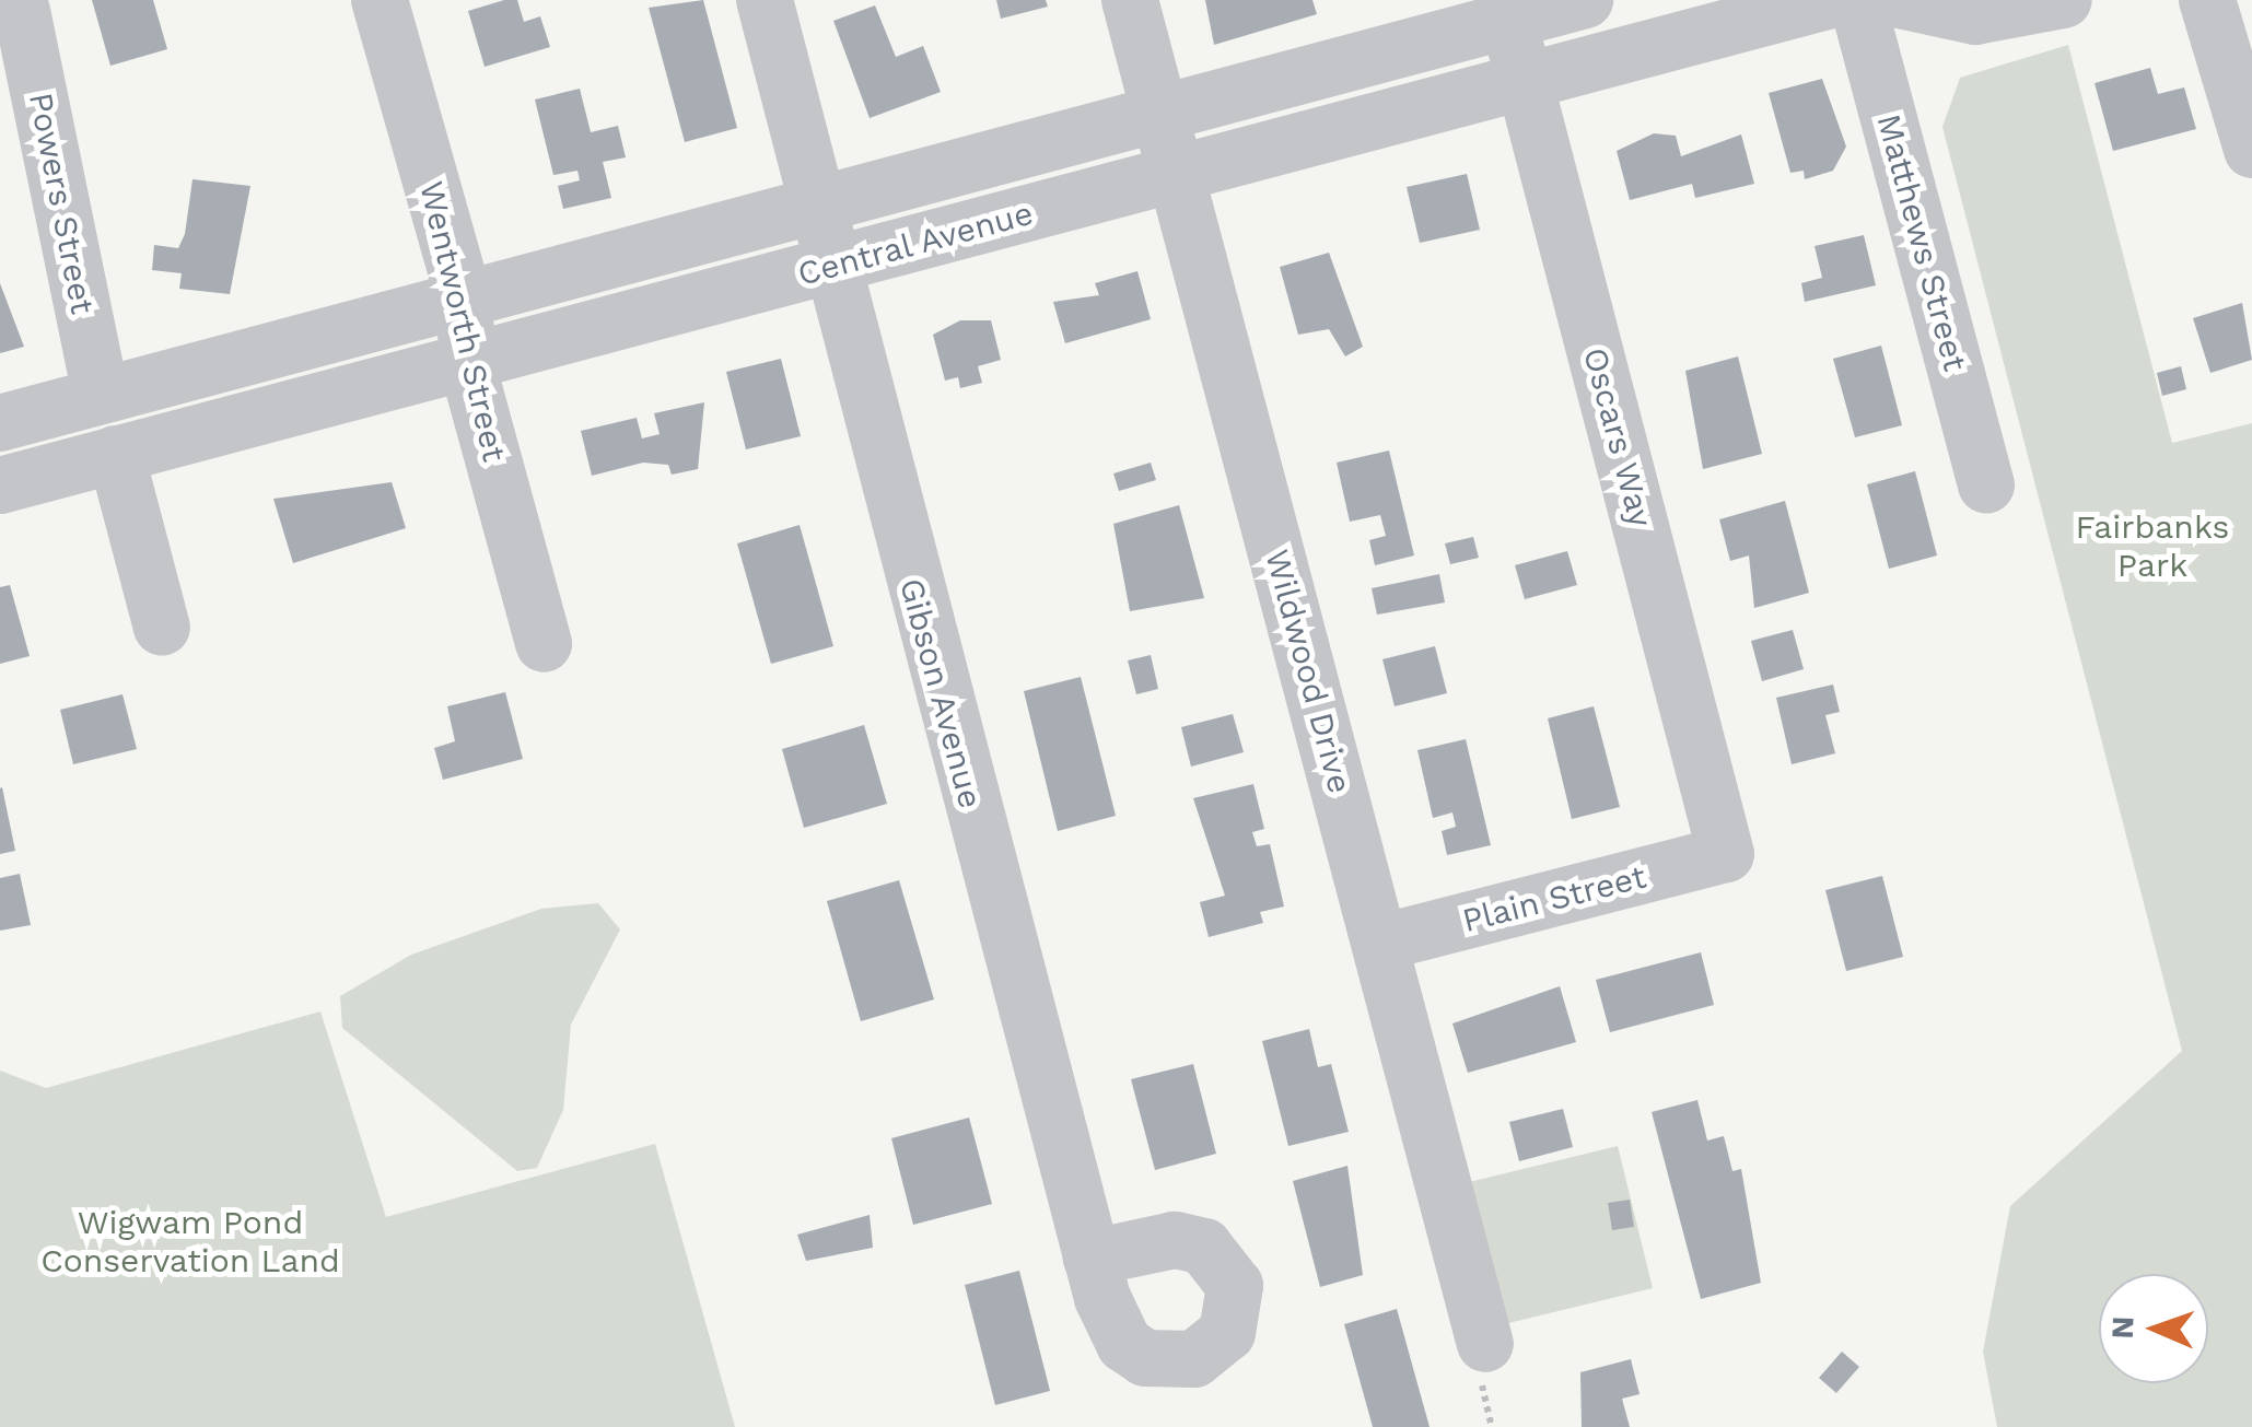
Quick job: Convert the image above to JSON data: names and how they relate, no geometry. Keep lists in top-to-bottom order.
{
  "streets": {
    "street": [
      "Powers Street",
      "Matthews Street",
      "Central Avenue",
      "Wentworth Street",
      "Oscars Way",
      "Wildwood Drive",
      "Gibson Avenue",
      "Plain Street"
    ]
  },
  "crossings": [
    ["Powers Street", "Central Avenue"],
    ["Central Avenue", "Wentworth Street"],
    ["Central Avenue", "Oscars Way"],
    ["Central Avenue", "Wildwood Drive"],
    ["Central Avenue", "Gibson Avenue"],
    ["Oscars Way", "Plain Street"],
    ["Wildwood Drive", "Plain Street"]
  ],
  "parks": ["Fairbanks Park", "Wigwam Pond Conservation Land"],
  "north": "left"
}
